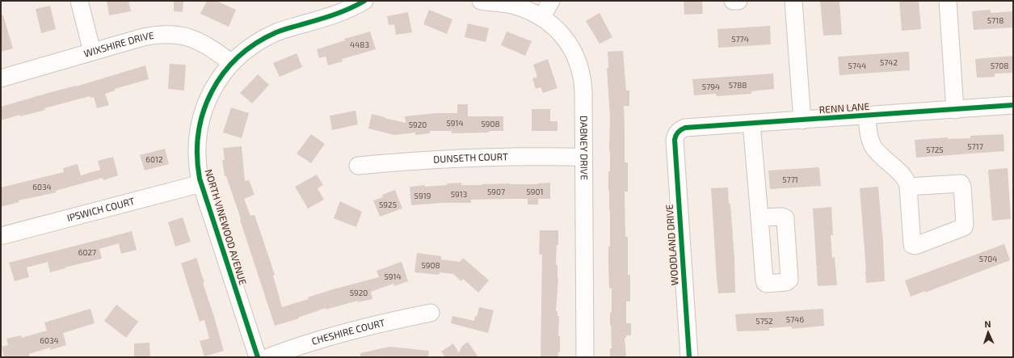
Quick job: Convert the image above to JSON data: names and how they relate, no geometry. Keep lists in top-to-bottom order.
{
  "streets": {
    "street": [
      "WIXSHIRE DRIVE",
      "RENN LANE",
      "DABNEY DRIVE",
      "DUNSETH COURT",
      "IPSWICH COURT",
      "NORTH VINEWOOD AVENUE",
      "WOODLAND DRIVE",
      "CHESHIRE COURT"
    ]
  },
  "crossings": [
    ["WIXSHIRE DRIVE", "NORTH VINEWOOD AVENUE"],
    ["RENN LANE", "WOODLAND DRIVE"],
    ["DABNEY DRIVE", "DUNSETH COURT"],
    ["IPSWICH COURT", "NORTH VINEWOOD AVENUE"]
  ],
  "house_numbers": [
    "5718",
    "5774",
    "4483",
    "5742",
    "5744",
    "5708",
    "5788",
    "5794",
    "5914",
    "5908",
    "5920",
    "5717",
    "5725",
    "6012",
    "5771",
    "6034",
    "5907",
    "5901",
    "5913",
    "5919",
    "5925",
    "6027",
    "5704",
    "5908",
    "5914",
    "5920",
    "5746",
    "5752",
    "6034"
  ],
  "north": "top"
}
